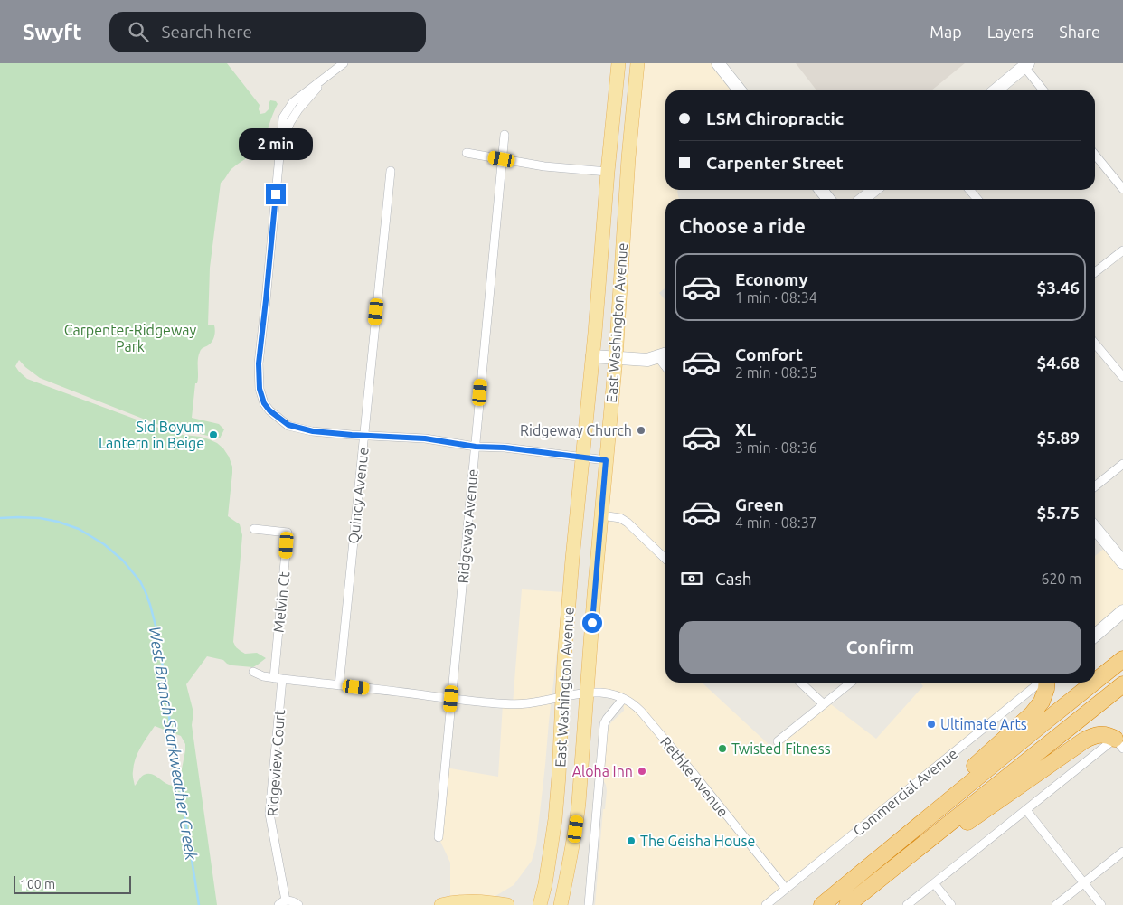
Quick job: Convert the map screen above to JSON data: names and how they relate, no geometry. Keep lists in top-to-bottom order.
{
  "streets": {
    "main road": ["East Washington Avenue"],
    "street": [
      "Quincy Avenue",
      "Ridgeway Avenue",
      "Melvin Ct",
      "Ridgeview Court",
      "Rethke Avenue",
      "Commercial Avenue"
    ]
  },
  "crossings": [
    ["East Washington Avenue", "Rethke Avenue"],
    ["Quincy Avenue", "Rethke Avenue"],
    ["Ridgeway Avenue", "Rethke Avenue"],
    ["Melvin Ct", "Ridgeview Court"],
    ["Melvin Ct", "Rethke Avenue"],
    ["Ridgeview Court", "Rethke Avenue"],
    ["Rethke Avenue", "Commercial Avenue"]
  ],
  "water": ["West Branch Starkweather Creek"],
  "parks": ["Carpenter-Ridgeway Park"],
  "places": [
    "Ridgeway Church",
    "Sid Boyum Lantern in Beige",
    "Ultimate Arts",
    "Twisted Fitness",
    "Aloha Inn",
    "The Geisha House"
  ],
  "scale_bar": "100 m",
  "page": {
    "header": "Swyft",
    "search": "Search here",
    "nav": ["Map", "Layers", "Share"],
    "banner": ["LSM Chiropractic", "Carpenter Street"],
    "bubble": "2 min",
    "heading": "Choose a ride",
    "list": [
      {
        "name": "Economy",
        "note": "1 min · 08:34",
        "value": "$3.46"
      },
      {
        "name": "Comfort",
        "note": "2 min · 08:35",
        "value": "$4.68"
      },
      {
        "name": "XL",
        "note": "3 min · 08:36",
        "value": "$5.89"
      },
      {
        "name": "Green",
        "note": "4 min · 08:37",
        "value": "$5.75"
      }
    ],
    "pay": ["Cash", "620 m"],
    "buttons": "Confirm",
    "scale": "100 m"
  }
}
